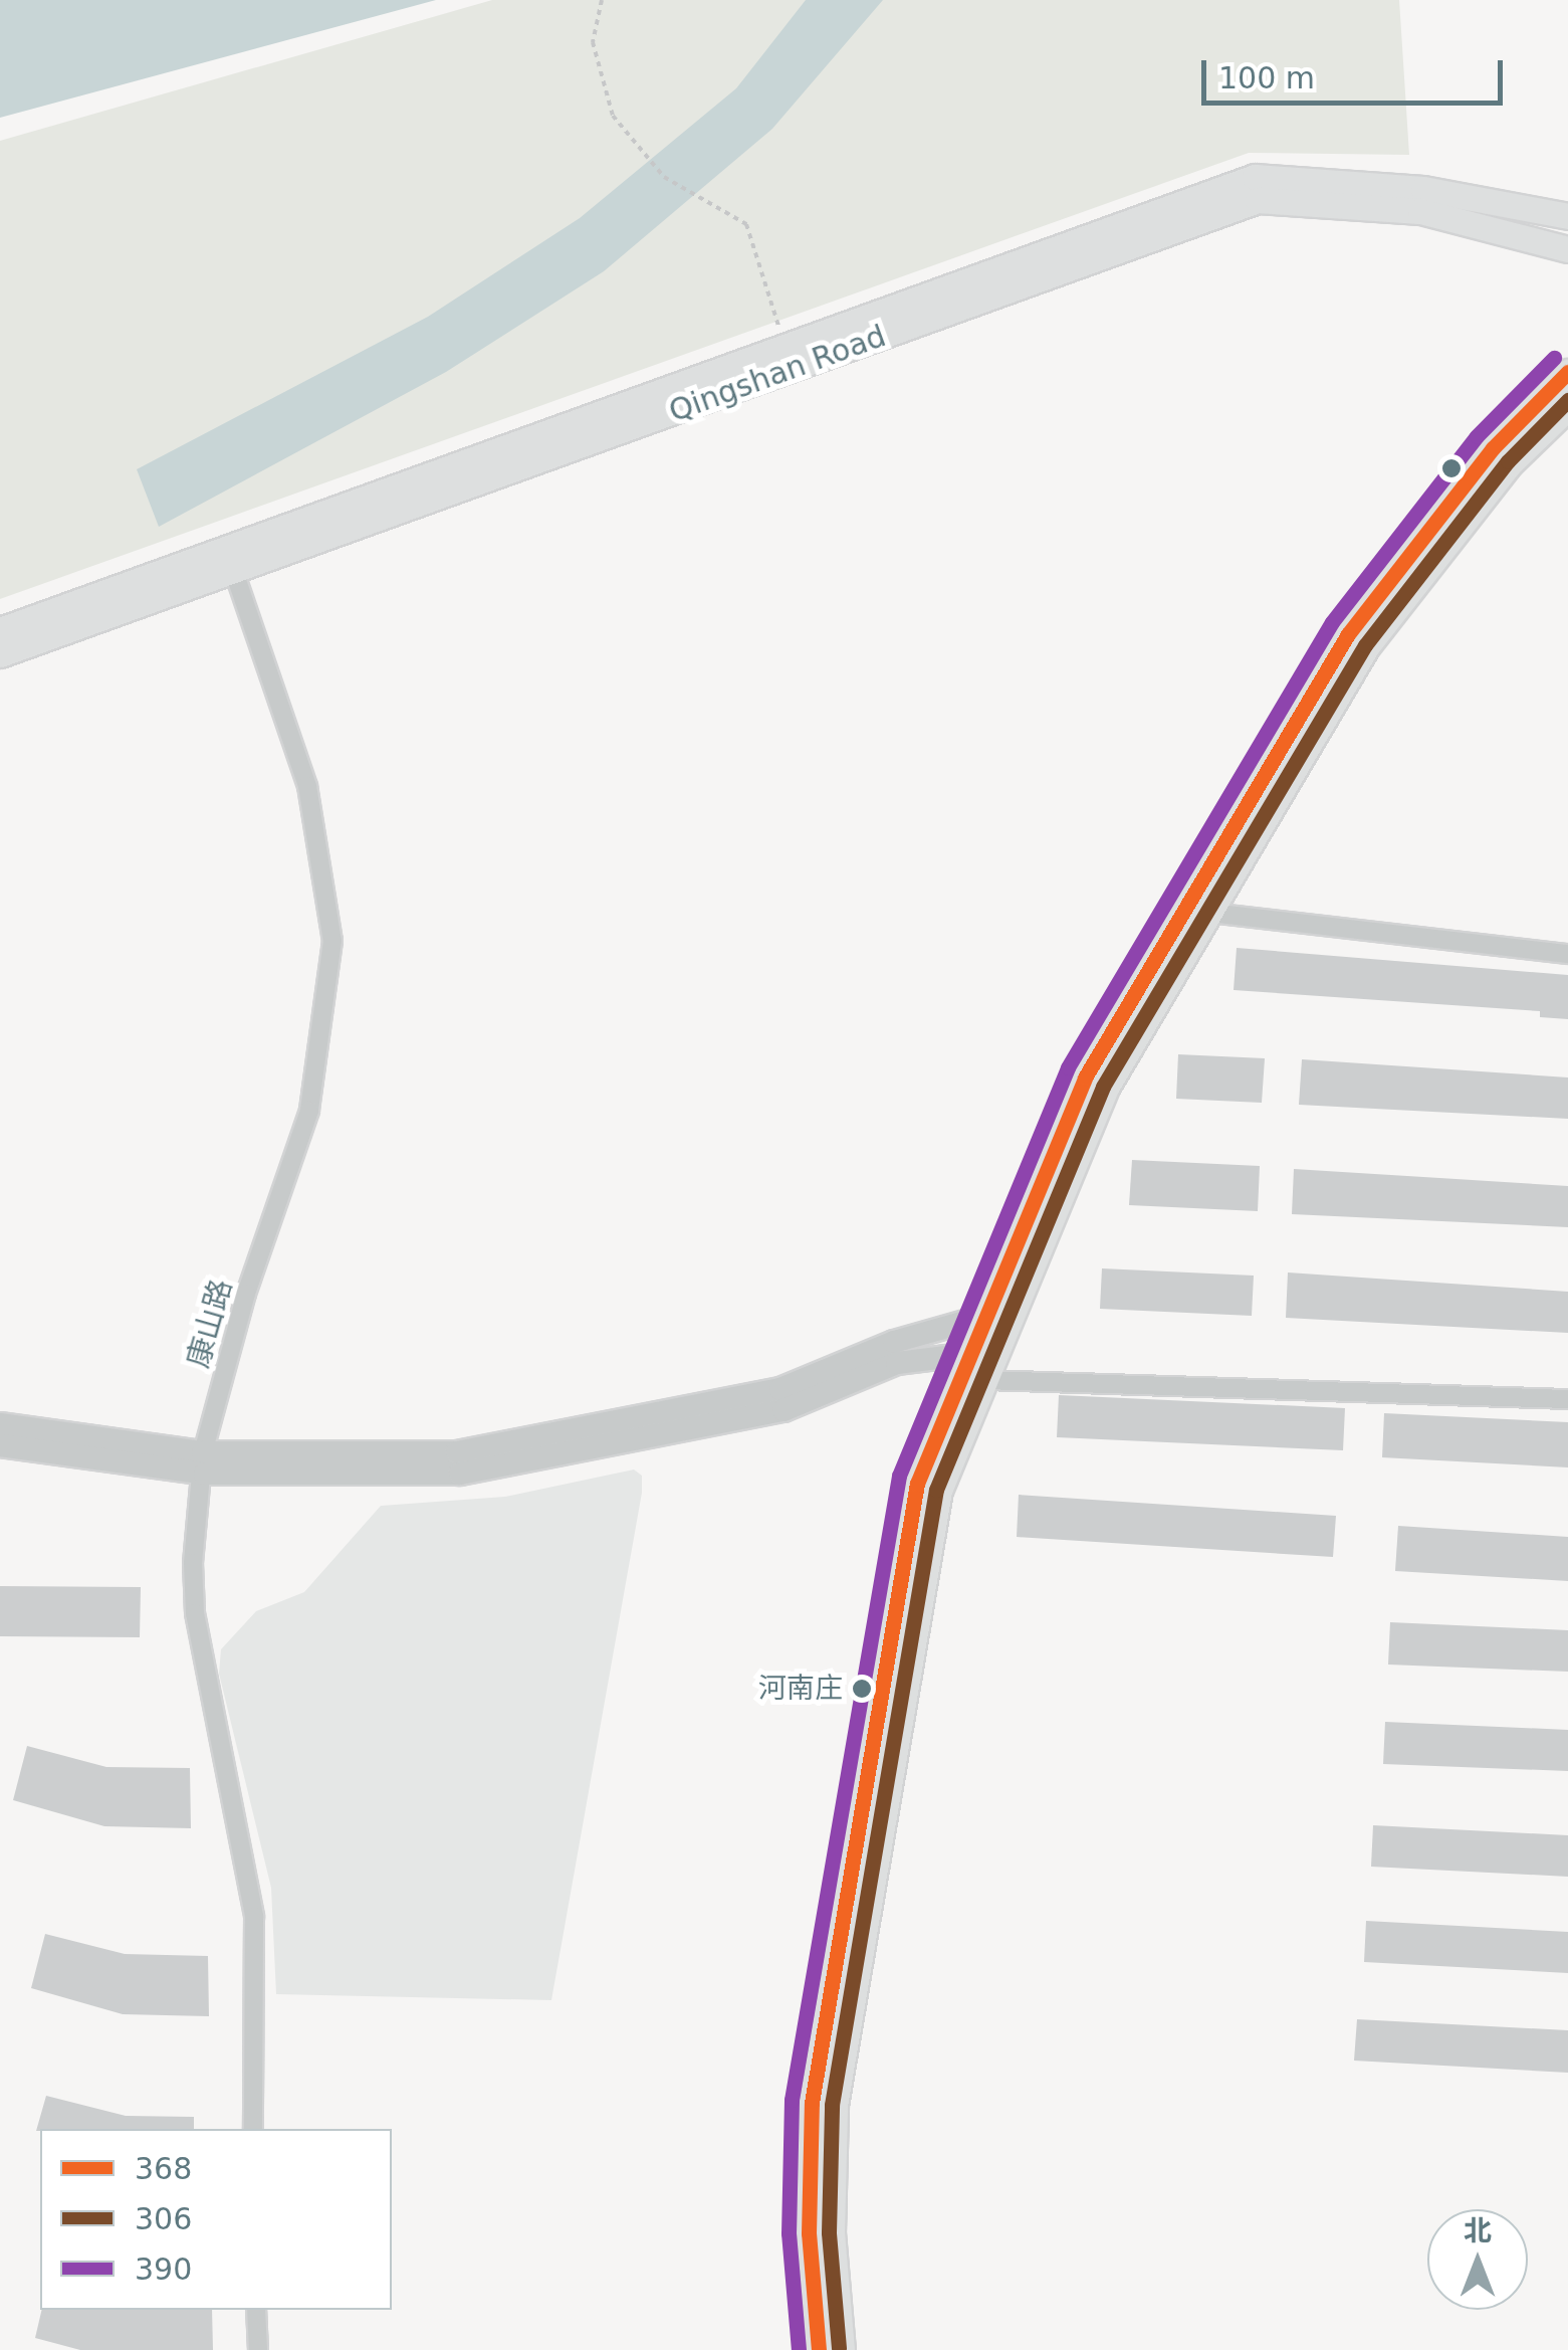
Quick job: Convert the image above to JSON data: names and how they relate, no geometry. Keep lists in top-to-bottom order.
{
  "streets": {
    "main road": ["Qingshan Road"],
    "street": ["康山路"]
  },
  "crossings": [
    ["Qingshan Road", "康山路"]
  ],
  "places": ["河南庄"],
  "lines": ["transit line 390", "transit line 368", "transit line 306"],
  "legend": ["368", "306", "390"],
  "scale_bar": "100 m",
  "north": "top"
}
